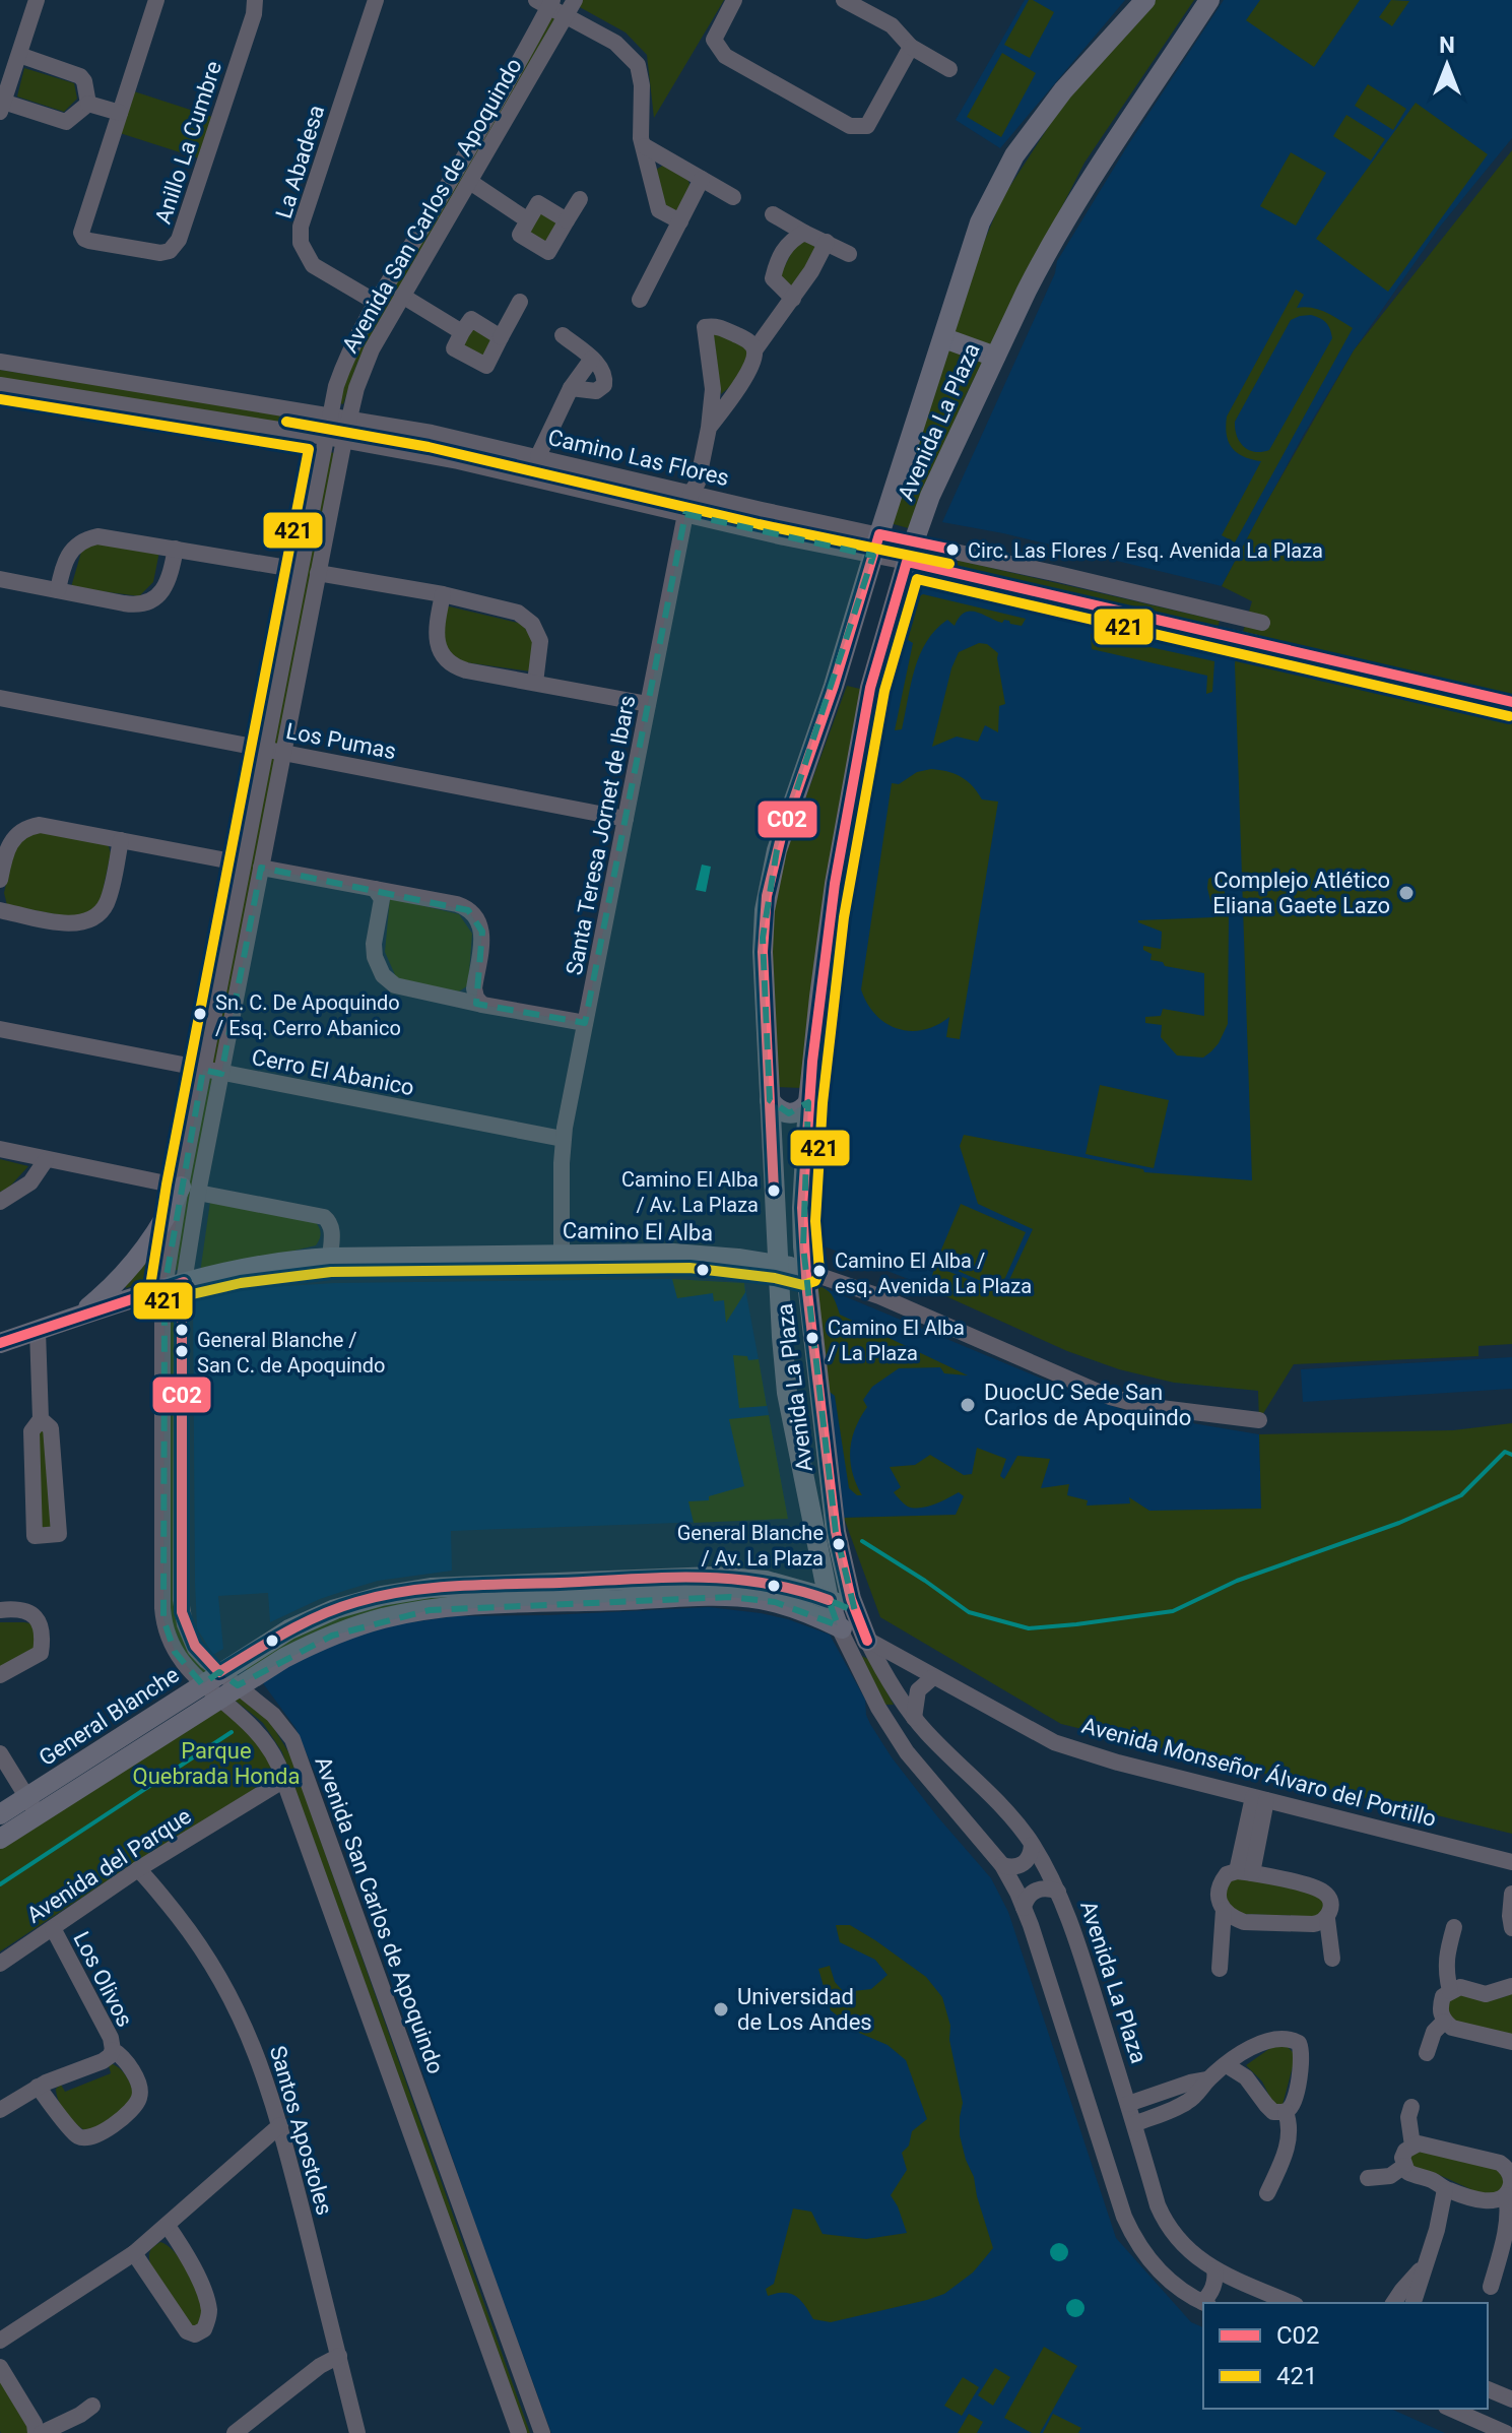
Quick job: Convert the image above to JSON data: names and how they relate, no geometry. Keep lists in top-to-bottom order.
{
  "streets": {
    "main road": [
      "Avenida La Plaza",
      "Camino El Alba",
      "General Blanche",
      "Avenida Monseñor Álvaro del Portillo"
    ],
    "street": [
      "Anillo La Cumbre",
      "La Abadesa",
      "Avenida San Carlos de Apoquindo",
      "Camino Las Flores",
      "Los Pumas",
      "Santa Teresa Jornet de Ibars",
      "Cerro El Abanico",
      "Avenida del Parque",
      "Los Olivos",
      "Santos Apostoles"
    ]
  },
  "crossings": [
    ["La Abadesa", "Avenida San Carlos de Apoquindo"],
    ["Avenida San Carlos de Apoquindo", "Camino Las Flores"],
    ["Avenida San Carlos de Apoquindo", "Los Pumas"],
    ["Avenida San Carlos de Apoquindo", "Cerro El Abanico"],
    ["Avenida San Carlos de Apoquindo", "Camino El Alba"],
    ["Avenida San Carlos de Apoquindo", "General Blanche"],
    ["Avenida San Carlos de Apoquindo", "Avenida Monseñor Álvaro del Portillo"],
    ["Avenida San Carlos de Apoquindo", "Avenida del Parque"],
    ["Avenida La Plaza", "Camino Las Flores"],
    ["Avenida La Plaza", "Camino El Alba"],
    ["Avenida La Plaza", "Avenida Monseñor Álvaro del Portillo"],
    ["Camino Las Flores", "Santa Teresa Jornet de Ibars"],
    ["Los Pumas", "Santa Teresa Jornet de Ibars"],
    ["Santa Teresa Jornet de Ibars", "Cerro El Abanico"],
    ["Santa Teresa Jornet de Ibars", "Camino El Alba"],
    ["General Blanche", "Avenida Monseñor Álvaro del Portillo"],
    ["Avenida del Parque", "Los Olivos"],
    ["Avenida del Parque", "Santos Apostoles"]
  ],
  "parks": ["Parque Quebrada Honda"],
  "places": [
    "Circ. Las Flores / Esq. Avenida La Plaza",
    "Complejo Atlético Eliana Gaete Lazo",
    "Sn. C. De Apoquindo / Esq. Cerro Abanico",
    "Camino El Alba / Av. La Plaza",
    "Camino El Alba / esq. Avenida La Plaza",
    "Camino El Alba / La Plaza",
    "General Blanche / San C. de Apoquindo",
    "DuocUC Sede San Carlos de Apoquindo",
    "General Blanche / Av. La Plaza",
    "Universidad de Los Andes"
  ],
  "lines": ["transit line 421", "transit line C02"],
  "legend": ["C02", "421"],
  "north": "top"
}
